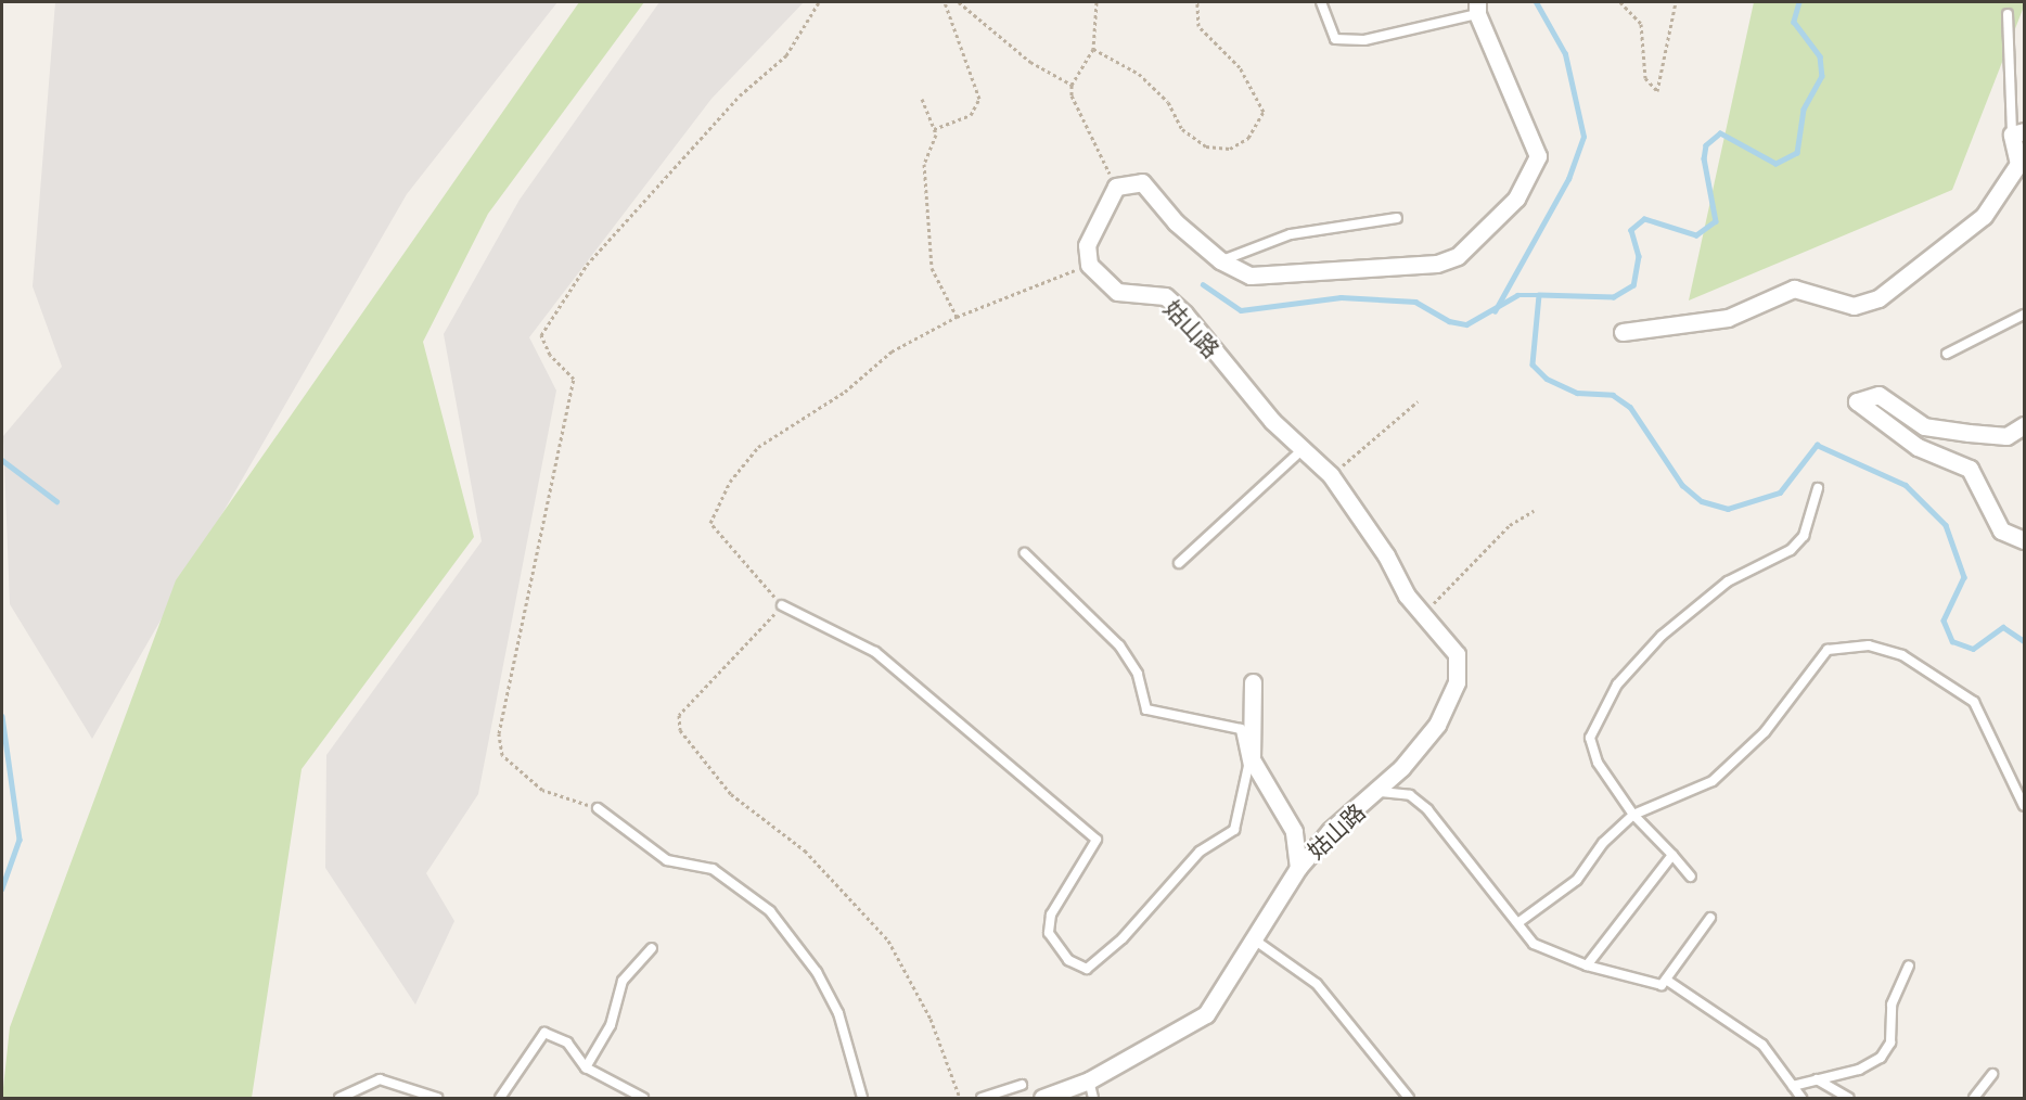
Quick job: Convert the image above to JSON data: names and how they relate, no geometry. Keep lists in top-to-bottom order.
{
  "streets": {
    "street": ["姑山路"]
  }
}
